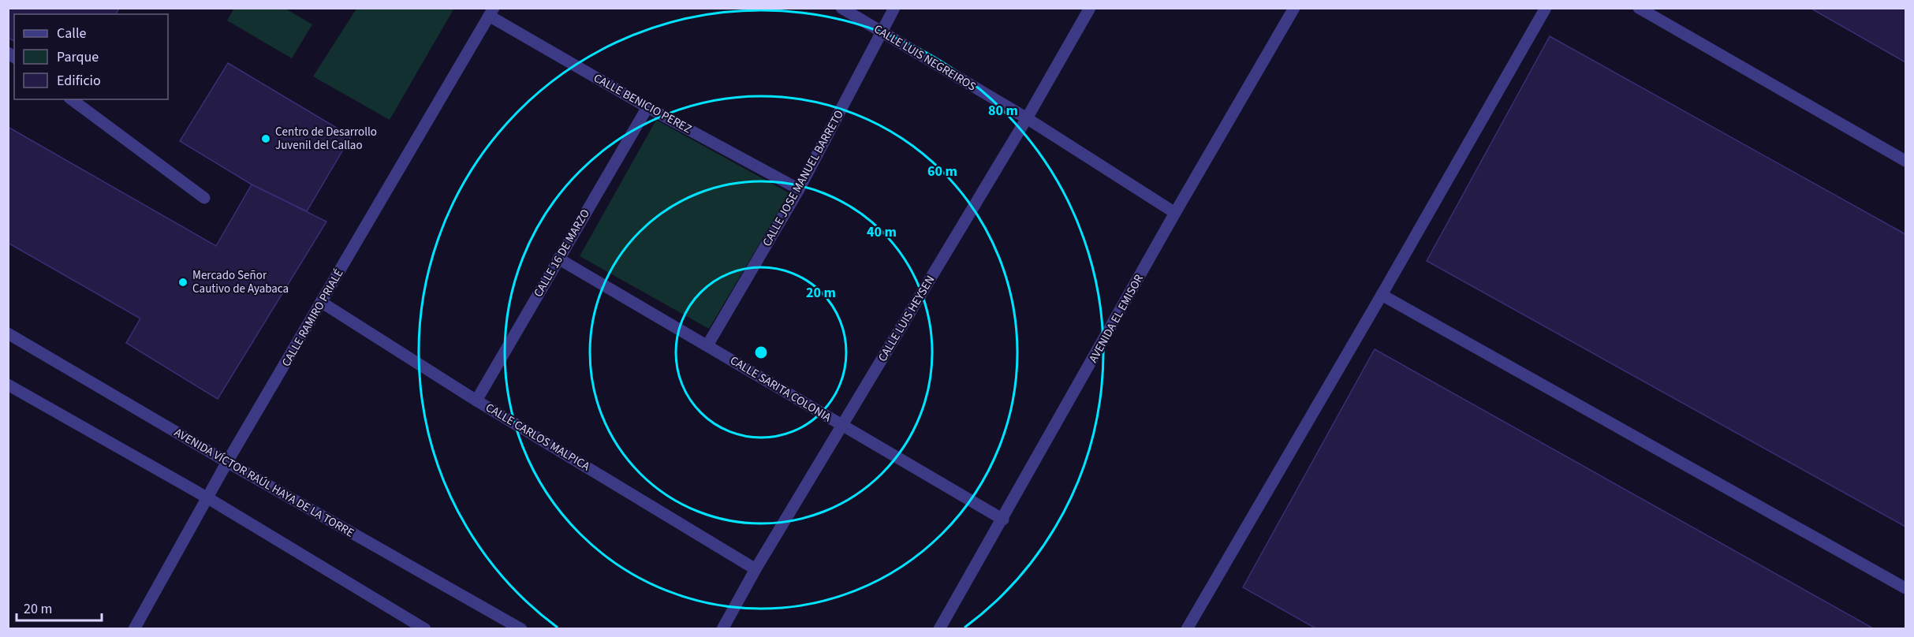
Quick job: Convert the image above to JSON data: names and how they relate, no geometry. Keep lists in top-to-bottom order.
{
  "streets": {
    "street": [
      "CALLE LUIS NEGREIROS",
      "CALLE BENICIO PEREZ",
      "CALLE JOSE MANUEL BARRETO",
      "CALLE 16 DE MARZO",
      "CALLE RAMIRO PRIALÉ",
      "CALLE LUIS HEYSEN",
      "AVENIDA EL EMISOR",
      "CALLE SARITA COLONIA",
      "CALLE CARLOS MALPICA",
      "AVENIDA VÍCTOR RAÚL HAYA DE LA TORRE"
    ]
  },
  "crossings": [
    ["CALLE LUIS NEGREIROS", "CALLE JOSE MANUEL BARRETO"],
    ["CALLE LUIS NEGREIROS", "CALLE LUIS HEYSEN"],
    ["CALLE LUIS NEGREIROS", "AVENIDA EL EMISOR"],
    ["CALLE BENICIO PEREZ", "CALLE JOSE MANUEL BARRETO"],
    ["CALLE BENICIO PEREZ", "CALLE 16 DE MARZO"],
    ["CALLE BENICIO PEREZ", "CALLE RAMIRO PRIALÉ"],
    ["CALLE JOSE MANUEL BARRETO", "CALLE SARITA COLONIA"],
    ["CALLE 16 DE MARZO", "CALLE SARITA COLONIA"],
    ["CALLE 16 DE MARZO", "CALLE CARLOS MALPICA"],
    ["CALLE RAMIRO PRIALÉ", "CALLE CARLOS MALPICA"],
    ["CALLE RAMIRO PRIALÉ", "AVENIDA VÍCTOR RAÚL HAYA DE LA TORRE"],
    ["CALLE LUIS HEYSEN", "CALLE SARITA COLONIA"],
    ["CALLE LUIS HEYSEN", "CALLE CARLOS MALPICA"],
    ["AVENIDA EL EMISOR", "CALLE SARITA COLONIA"]
  ],
  "places": ["Centro de Desarrollo Juvenil del Callao", "Mercado Señor Cautivo de Ayabaca"],
  "legend": ["Calle", "Parque", "Edificio"],
  "scale_bar": "20 m",
  "rings": [
    "80 m",
    "60 m",
    "40 m",
    "20 m"
  ]
}
